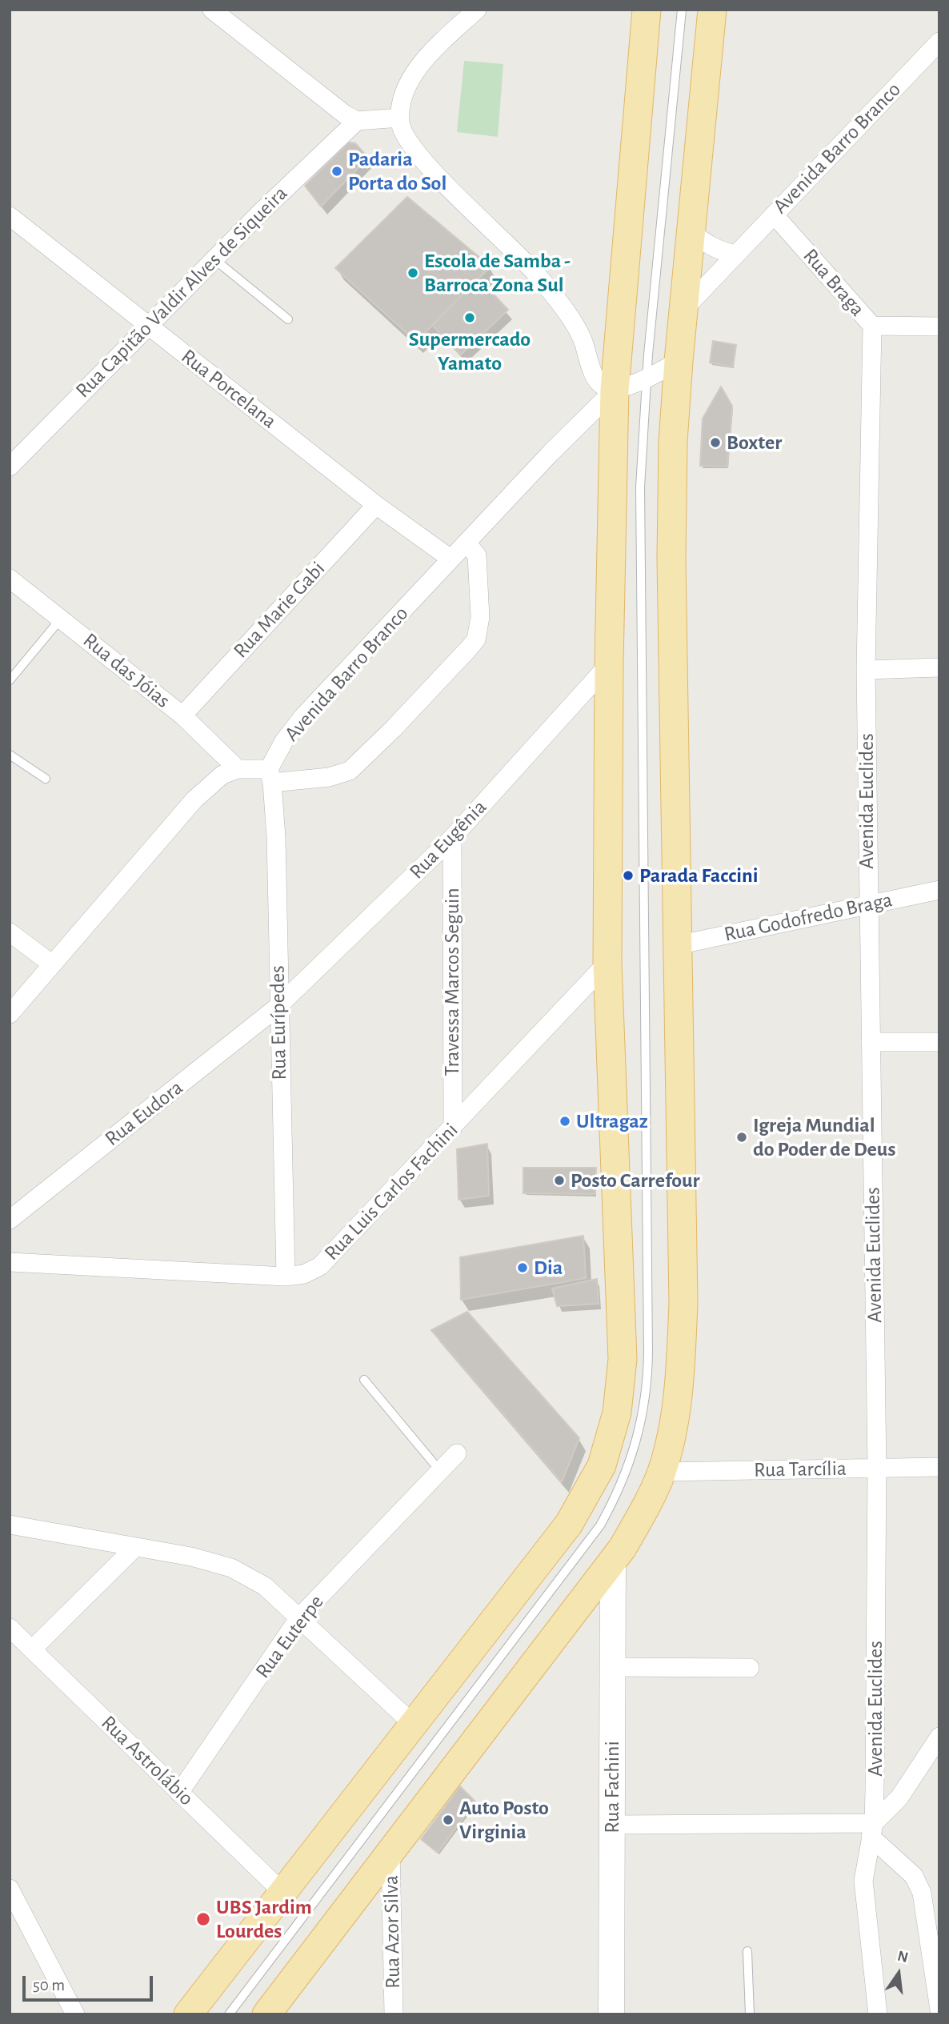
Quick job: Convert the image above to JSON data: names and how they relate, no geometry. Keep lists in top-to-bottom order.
{
  "streets": {
    "street": [
      "Avenida Barro Branco",
      "Rua Braga",
      "Rua Capitão Valdir Alves de Siqueira",
      "Rua Porcelana",
      "Rua Marie Gabi",
      "Rua das Jóias",
      "Avenida Euclides",
      "Rua Eugênia",
      "Rua Godofredo Braga",
      "Travessa Marcos Seguin",
      "Rua Eurípedes",
      "Rua Eudora",
      "Rua Luis Carlos Fachini",
      "Rua Tarcília",
      "Rua Euterpe",
      "Rua Astrolábio",
      "Rua Fachini",
      "Rua Azor Silva"
    ]
  },
  "crossings": [
    ["Avenida Barro Branco", "Rua Braga"],
    ["Avenida Barro Branco", "Rua Porcelana"],
    ["Avenida Barro Branco", "Rua Eurípedes"],
    ["Rua Braga", "Avenida Euclides"],
    ["Rua Capitão Valdir Alves de Siqueira", "Rua Porcelana"],
    ["Rua Porcelana", "Rua Marie Gabi"],
    ["Rua Marie Gabi", "Rua das Jóias"],
    ["Avenida Euclides", "Rua Godofredo Braga"],
    ["Avenida Euclides", "Rua Tarcília"],
    ["Rua Eugênia", "Travessa Marcos Seguin"],
    ["Rua Eugênia", "Rua Eurípedes"],
    ["Rua Eugênia", "Rua Eudora"],
    ["Travessa Marcos Seguin", "Rua Luis Carlos Fachini"],
    ["Rua Eurípedes", "Rua Eudora"],
    ["Rua Eurípedes", "Rua Luis Carlos Fachini"],
    ["Rua Euterpe", "Rua Astrolábio"]
  ],
  "places": [
    "Padaria Porta do Sol",
    "Escola de Samba - Barroca Zona Sul",
    "Supermercado Yamato",
    "Boxter",
    "Parada Faccini",
    "Ultragaz",
    "Igreja Mundial do Poder de Deus",
    "Posto Carrefour",
    "Dia",
    "Auto Posto Virginia",
    "UBS Jardim Lourdes"
  ],
  "scale_bar": "50 m",
  "north": "top"
}
